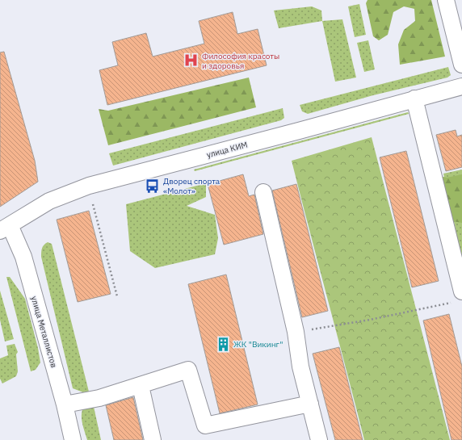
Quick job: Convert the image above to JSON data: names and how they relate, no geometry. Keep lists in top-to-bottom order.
{
  "streets": {
    "street": ["улица КИМ", "улица Металлистов"]
  },
  "crossings": [
    ["улица КИМ", "улица Металлистов"]
  ],
  "places": {
    "hospital": ["Философия красоты и здоровья"],
    "bus stop": ["Дворец спорта «Молот»"],
    "building": ["ЖК \"Викинг\""]
  }
}
